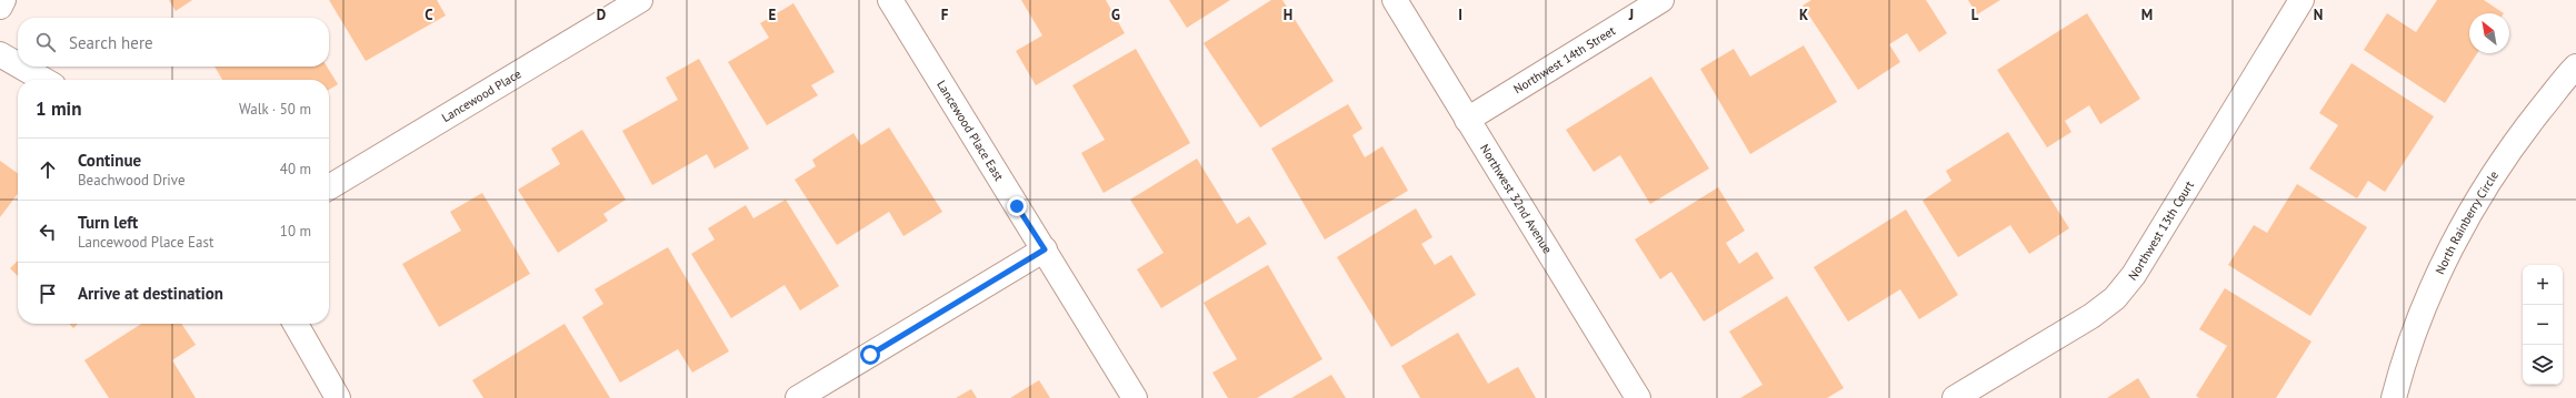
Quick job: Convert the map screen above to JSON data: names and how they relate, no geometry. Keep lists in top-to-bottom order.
{
  "streets": {
    "street": [
      "Northwest 14th Street",
      "Lancewood Place",
      "Lancewood Place East",
      "Northwest 32nd Avenue",
      "North Rainberry Circle",
      "Northwest 13th Court"
    ]
  },
  "crossings": [
    ["Northwest 14th Street", "Northwest 32nd Avenue"]
  ],
  "north": "top left",
  "page": {
    "search": "Search here",
    "heading": ["1 min", "Walk · 50 m"],
    "list": [
      ["Continue", "Beachwood Drive", "40 m"],
      ["Turn left", "Lancewood Place East", "10 m"],
      "Arrive at destination"
    ],
    "map_buttons": ["+", "−"]
  },
  "grid": {
    "columns": [
      "C",
      "D",
      "E",
      "F",
      "G",
      "H",
      "I",
      "J",
      "K",
      "L",
      "M",
      "N"
    ]
  }
}
